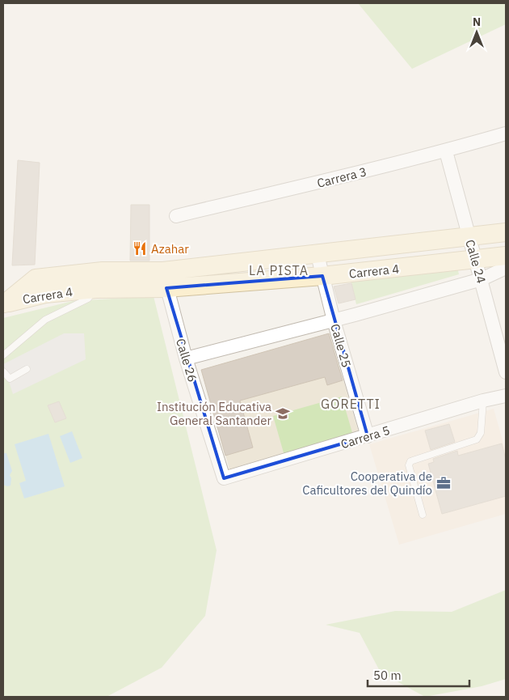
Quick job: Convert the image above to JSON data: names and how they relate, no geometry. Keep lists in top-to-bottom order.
{
  "streets": {
    "main road": ["Carrera 4"],
    "street": [
      "Carrera 3",
      "Calle 24",
      "Calle 25",
      "Calle 26",
      "Carrera 5"
    ]
  },
  "crossings": [
    ["Carrera 3", "Calle 24"],
    ["Calle 24", "Carrera 4"],
    ["Carrera 4", "Calle 25"],
    ["Carrera 4", "Calle 26"],
    ["Calle 25", "Carrera 5"],
    ["Calle 26", "Carrera 5"]
  ],
  "districts": ["LA PISTA", "GORETTI"],
  "places": {
    "restaurant": ["Azahar"],
    "school or university": ["Institución Educativa General Santander"],
    "office": ["Cooperativa de Caficultores del Quindío"]
  },
  "scale_bar": "50 m",
  "north": "top"
}
